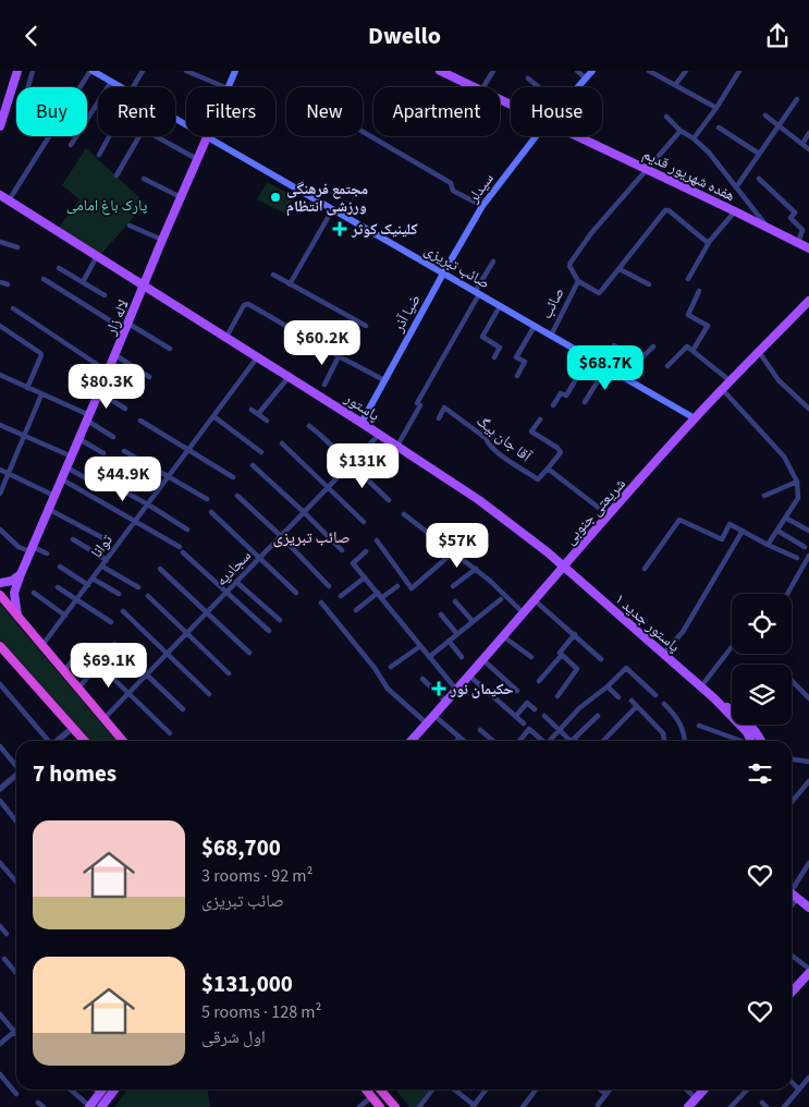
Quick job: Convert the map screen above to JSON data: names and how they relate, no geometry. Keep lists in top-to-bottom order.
{
  "streets": {
    "main road": [
      "هفده شهریور قدیم",
      "سیدلر",
      "صائب تبریزی",
      "ضیا آذر",
      "لاله زار",
      "پاستور",
      "شریعتی جنوبی",
      "پاستور جدید ۱"
    ],
    "street": [
      "صائب",
      "آقا جان بیگ",
      "توانا",
      "سجادیه"
    ]
  },
  "crossings": [
    ["سیدلر", "صائب تبریزی"],
    ["سیدلر", "ضیا آذر"],
    ["صائب تبریزی", "صائب"],
    ["صائب تبریزی", "ضیا آذر"],
    ["صائب تبریزی", "لاله زار"],
    ["صائب تبریزی", "شریعتی جنوبی"],
    ["ضیا آذر", "پاستور"],
    ["لاله زار", "پاستور"],
    ["پاستور", "شریعتی جنوبی"],
    ["پاستور", "توانا"],
    ["پاستور", "سجادیه"],
    ["پاستور", "پاستور جدید ۱"],
    ["آقا جان بیگ", "شریعتی جنوبی"],
    ["شریعتی جنوبی", "پاستور جدید ۱"]
  ],
  "districts": ["صائب تبریزی"],
  "parks": ["پارک باغ امامی"],
  "places": {
    "other": ["مجتمع فرهنگی ورزشی انتظام"],
    "health": ["کلینیک کوثر", "حکیمان نور"]
  },
  "page": {
    "header": "Dwello",
    "chip": [
      "Buy",
      "Rent",
      "Filters",
      "New",
      "Apartment",
      "House"
    ],
    "price": [
      "$60.2K",
      "$68.7K",
      "$80.3K",
      "$131K",
      "$44.9K",
      "$57K",
      "$69.1K"
    ],
    "heading": "7 homes",
    "list": [
      {
        "name": "$68,700",
        "note": "3 rooms · 92 m² · صائب تبریزی"
      },
      {
        "name": "$131,000",
        "note": "5 rooms · 128 m² · اول شرقی"
      }
    ]
  }
}
